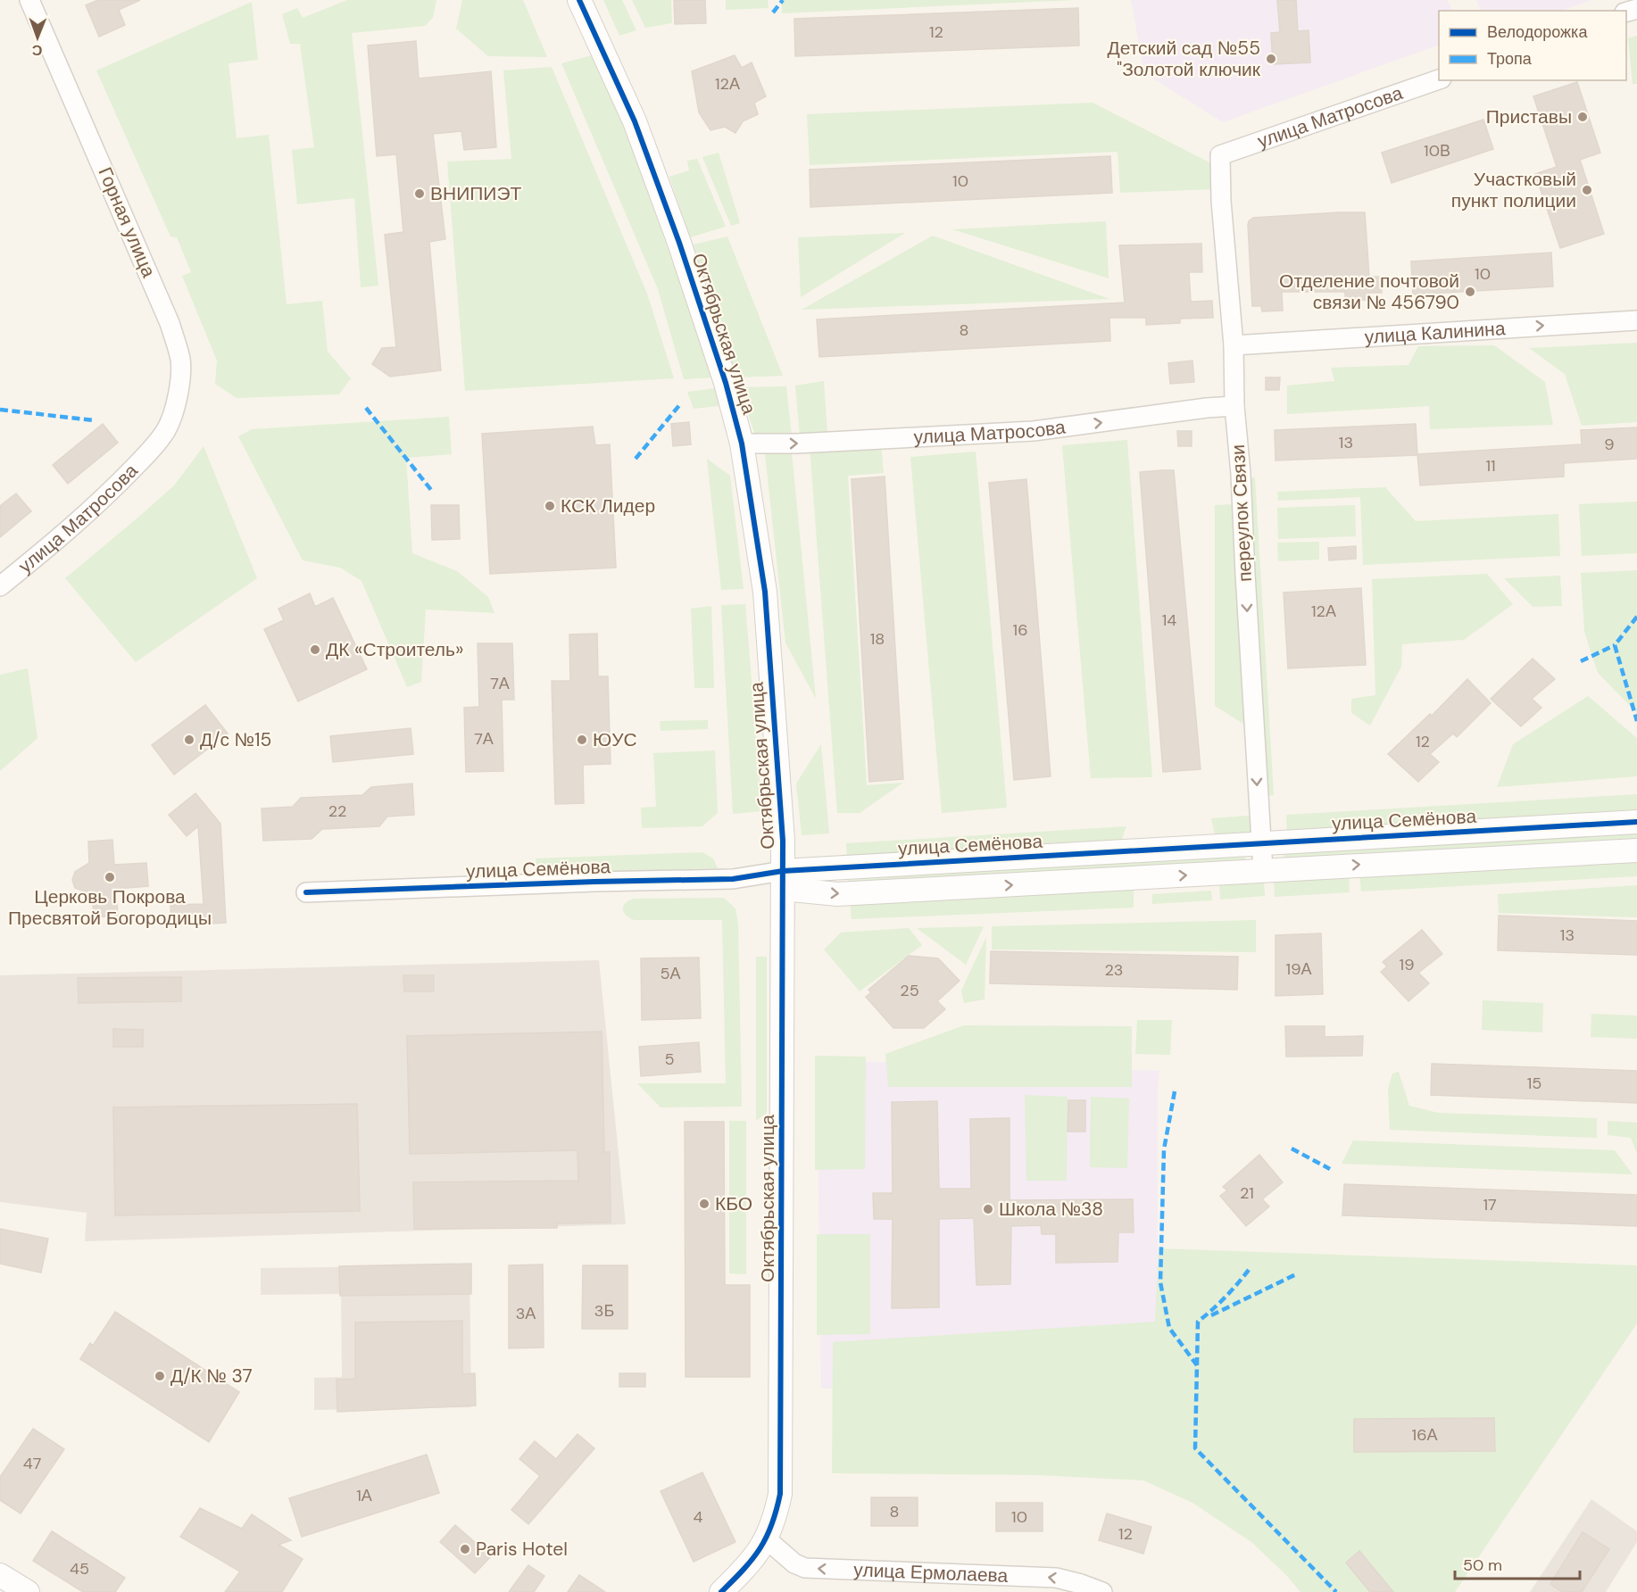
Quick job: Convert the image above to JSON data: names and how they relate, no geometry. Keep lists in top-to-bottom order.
{
  "streets": {
    "street": [
      "улица Матросова",
      "Горная улица",
      "улица Калинина",
      "Октябрьская улица",
      "переулок Связи",
      "улица Семёнова",
      "улица Ермолаева"
    ]
  },
  "crossings": [
    ["улица Матросова", "Горная улица"],
    ["улица Матросова", "Октябрьская улица"],
    ["улица Матросова", "переулок Связи"],
    ["улица Калинина", "переулок Связи"],
    ["Октябрьская улица", "улица Семёнова"],
    ["Октябрьская улица", "улица Ермолаева"],
    ["переулок Связи", "улица Семёнова"]
  ],
  "one_way": [
    "улица Матросова",
    "улица Калинина",
    "переулок Связи",
    "улица Ермолаева"
  ],
  "places": [
    "Детский сад №55 \"Золотой ключик",
    "Приставы",
    "Участковый пункт полиции",
    "ВНИПИЭТ",
    "Отделение почтовой связи № 456790",
    "КСК Лидер",
    "ДК «Строитель»",
    "Д/с №15",
    "ЮУС",
    "Церковь Покрова Пресвятой Богородицы",
    "КБО",
    "Школа №38",
    "Д/К № 37",
    "Paris Hotel"
  ],
  "house_numbers": [
    "12",
    "12А",
    "10В",
    "10",
    "10",
    "8",
    "13",
    "9",
    "11",
    "12А",
    "14",
    "16",
    "18",
    "7А",
    "7А",
    "12",
    "22",
    "13",
    "19",
    "19А",
    "23",
    "5А",
    "25",
    "5",
    "15",
    "21",
    "17",
    "3Б",
    "3А",
    "16А",
    "47",
    "1А",
    "8",
    "4",
    "10",
    "12",
    "45"
  ],
  "legend": ["Велодорожка", "Тропа"],
  "scale_bar": "50 m",
  "north": "bottom"
}
